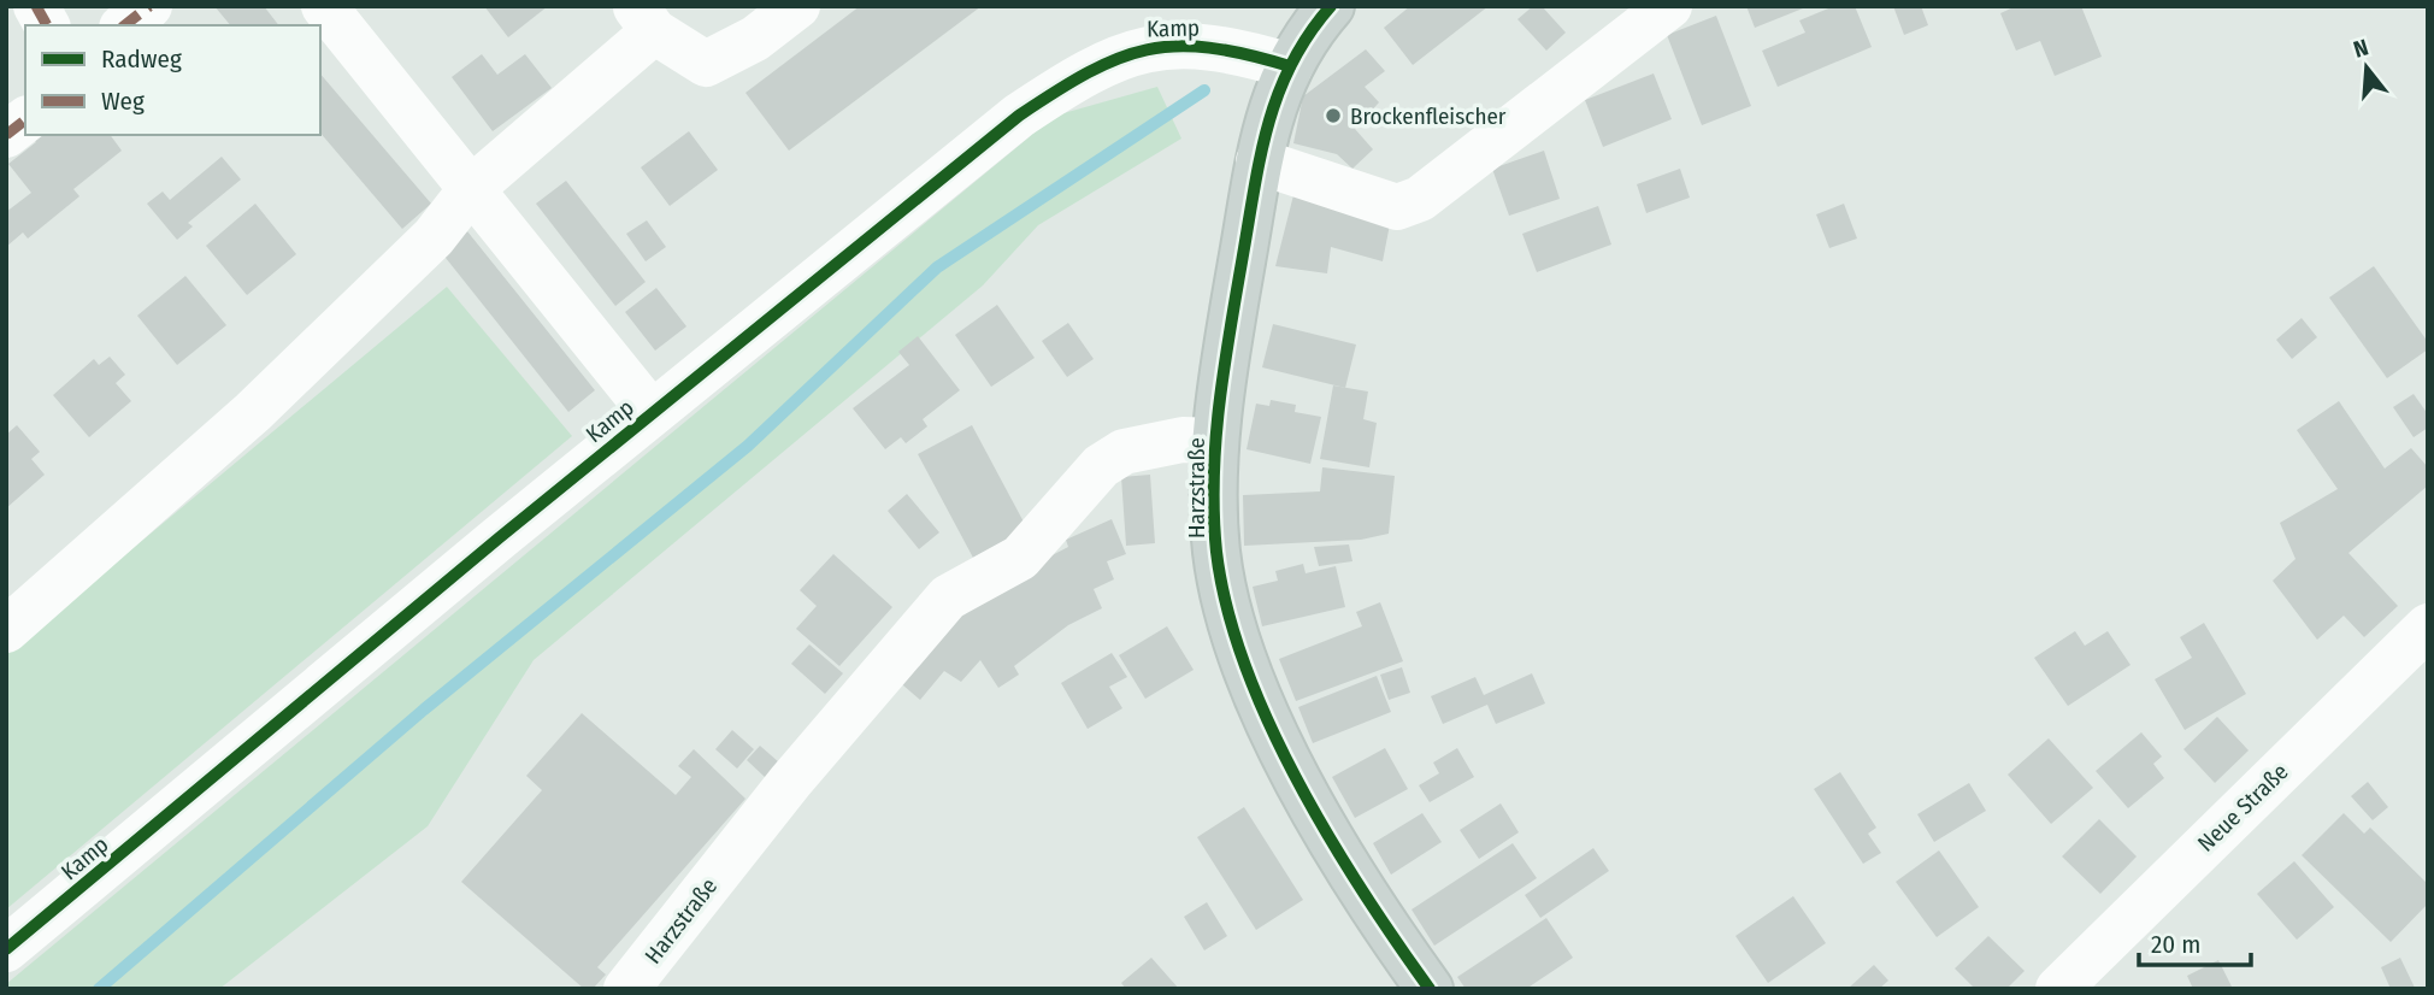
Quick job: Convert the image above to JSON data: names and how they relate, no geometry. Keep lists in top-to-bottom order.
{
  "streets": {
    "main road": ["Harzstraße"],
    "street": ["Kamp", "Neue Straße"]
  },
  "crossings": [
    ["Kamp", "Harzstraße"]
  ],
  "places": ["Brockenfleischer"],
  "legend": ["Radweg", "Weg"],
  "scale_bar": "20 m",
  "north": "top"
}
